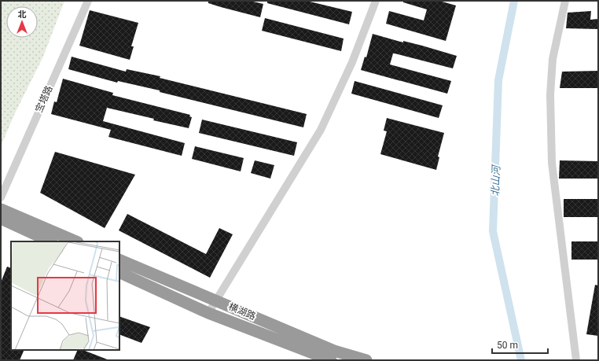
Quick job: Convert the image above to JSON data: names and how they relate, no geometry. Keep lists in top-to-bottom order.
{
  "streets": {
    "highway": ["横湖路"],
    "street": ["宝塔路"]
  },
  "water": ["北山河"],
  "scale_bar": "50 m",
  "north": "top"
}
